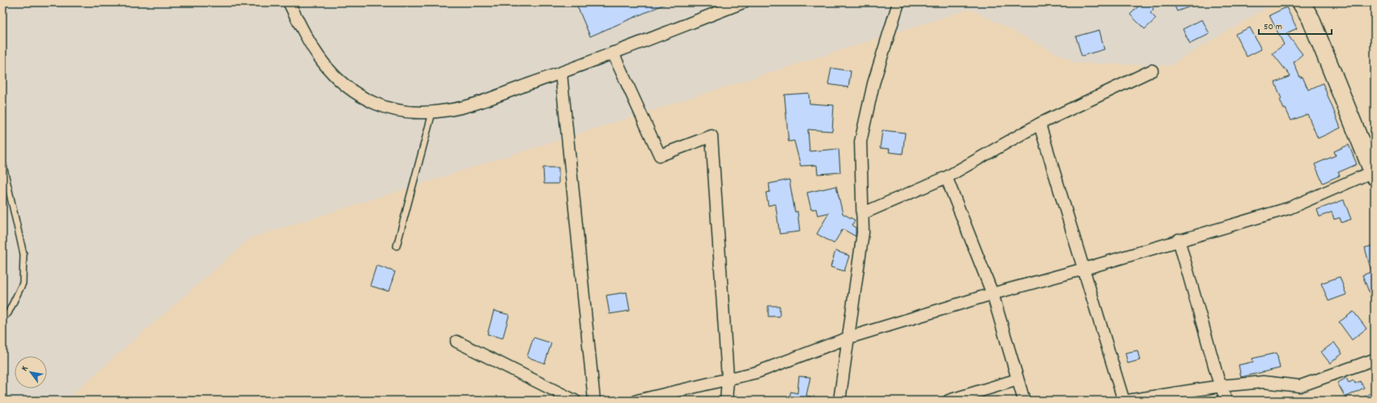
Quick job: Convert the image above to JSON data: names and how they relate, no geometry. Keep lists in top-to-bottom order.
{
  "scale_bar": "50 m",
  "north": "top left"
}
